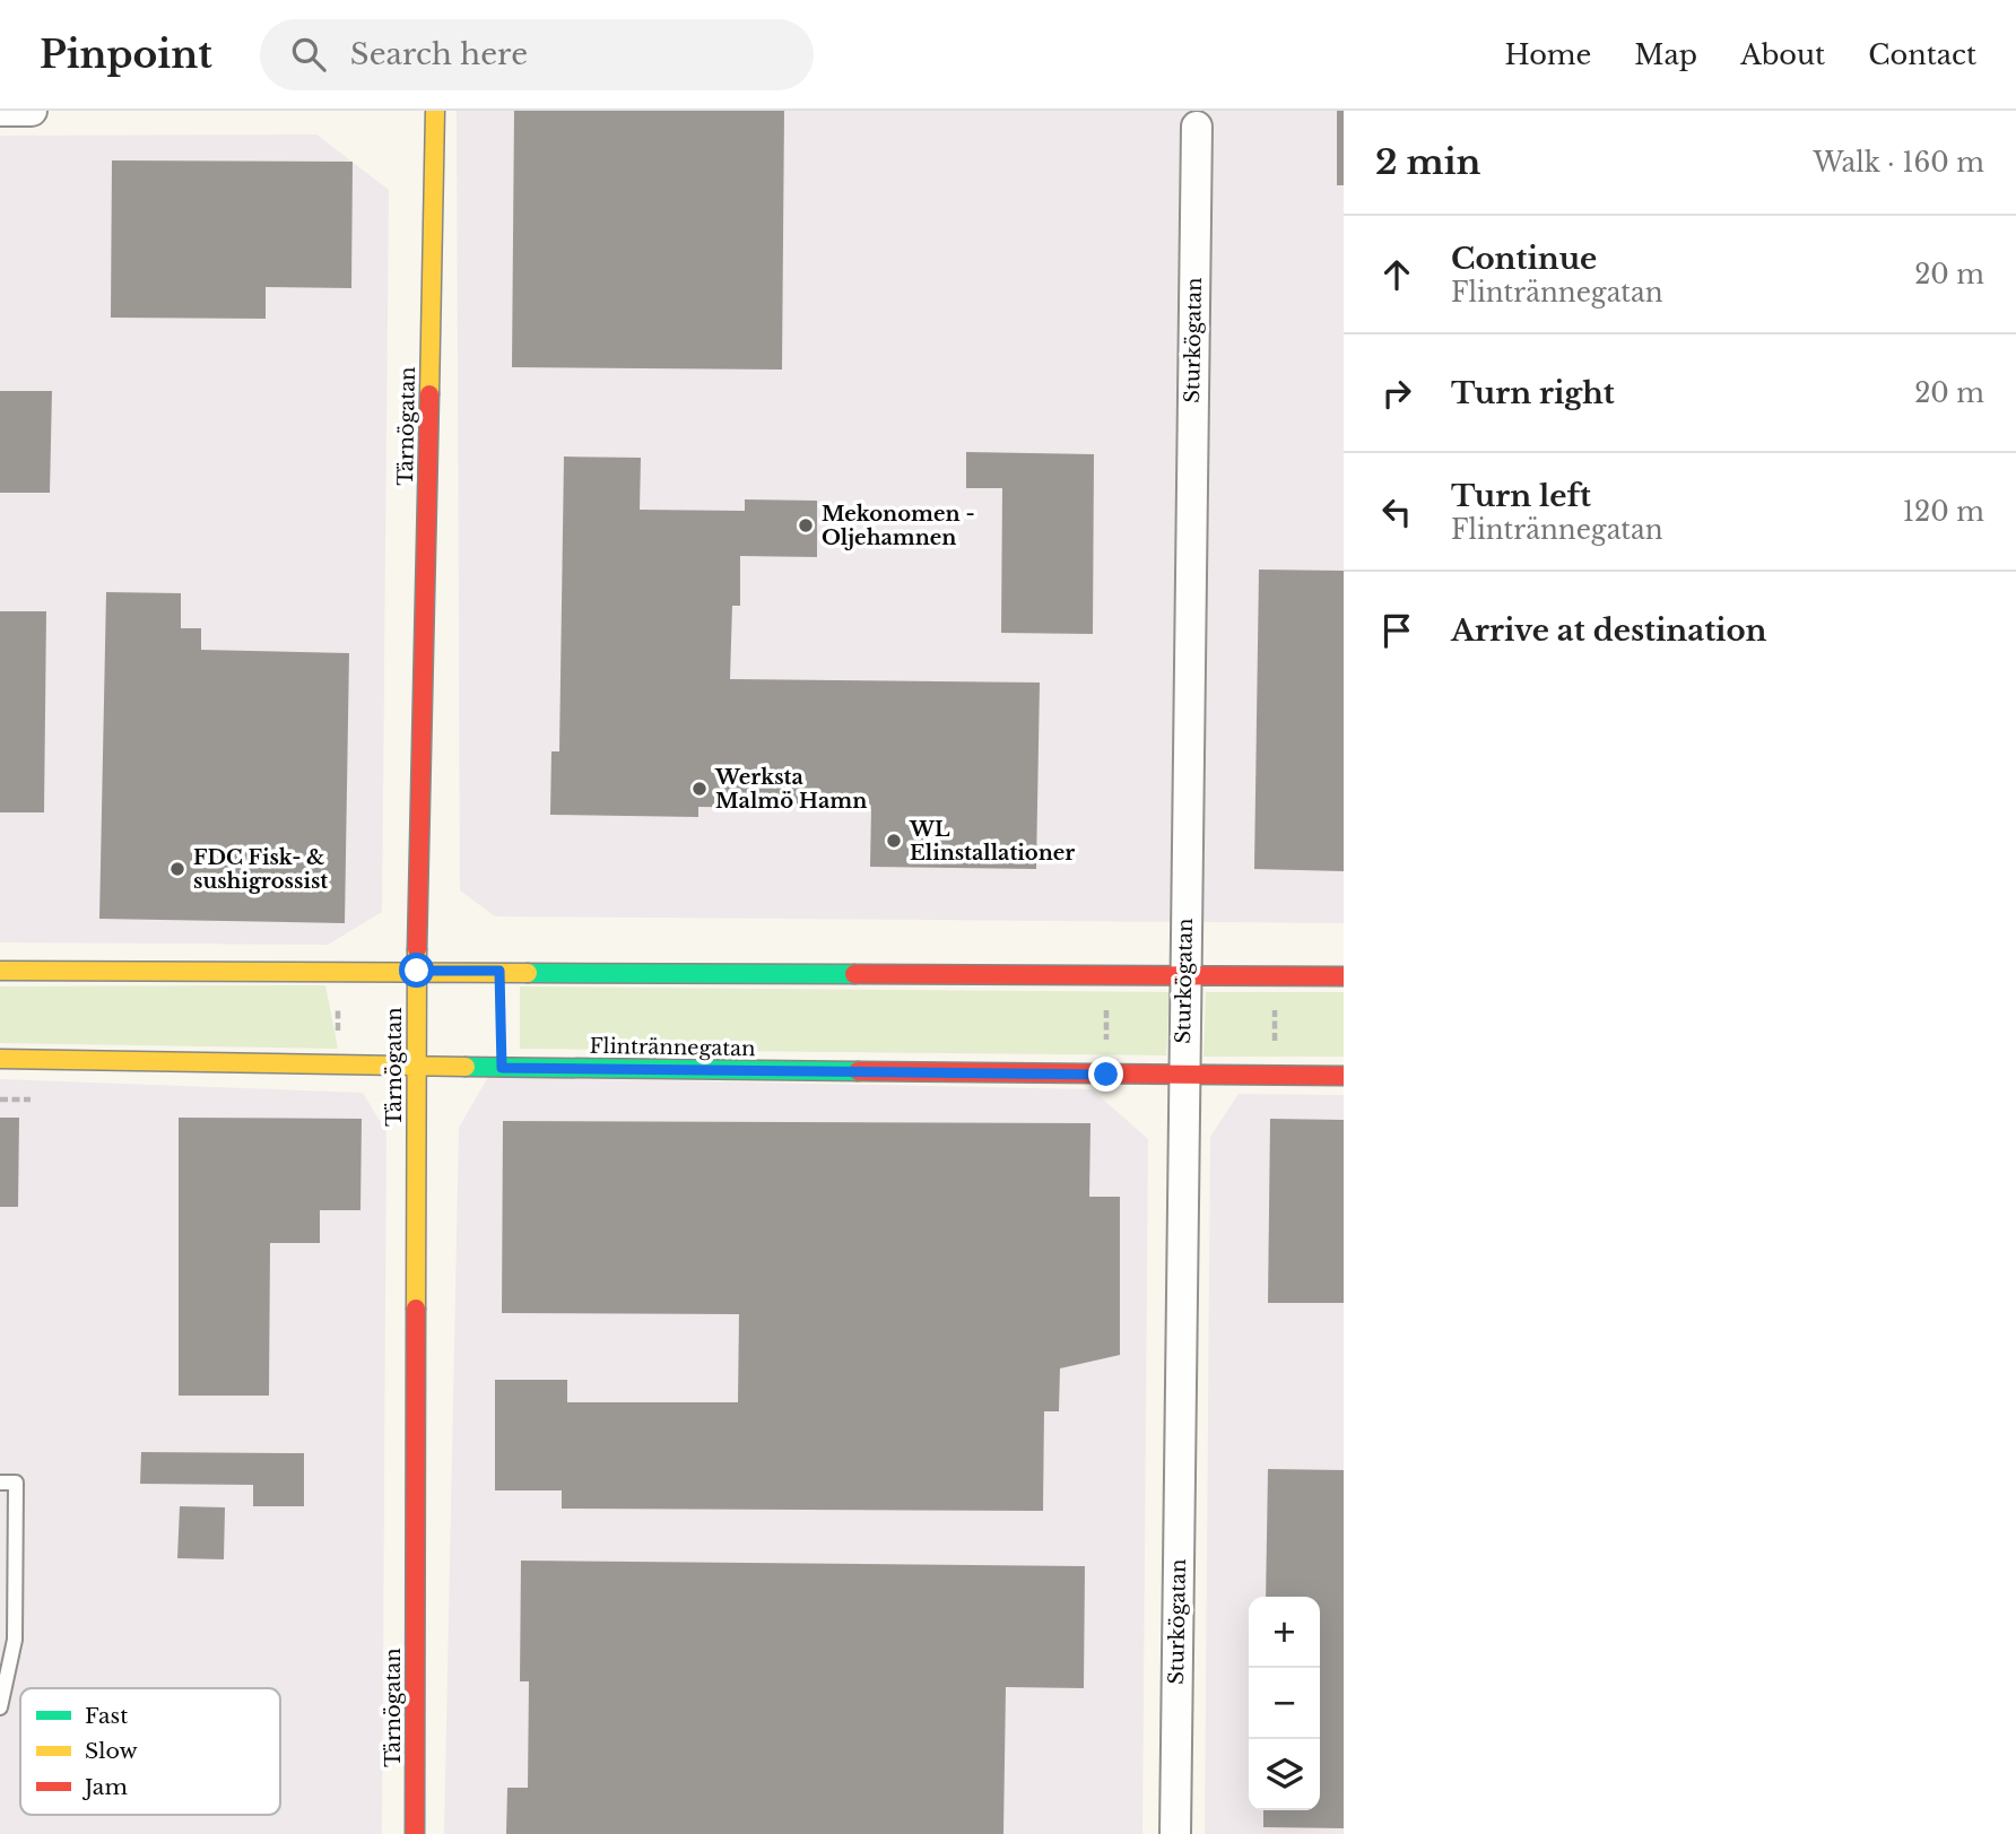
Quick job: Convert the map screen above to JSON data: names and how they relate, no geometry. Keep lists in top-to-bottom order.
{
  "streets": {
    "street": ["Sturkögatan", "Tärnögatan", "Flintrännegatan"]
  },
  "crossings": [
    ["Sturkögatan", "Flintrännegatan"],
    ["Tärnögatan", "Flintrännegatan"]
  ],
  "places": [
    "Mekonomen - Oljehamnen",
    "Werksta Malmö Hamn",
    "WL Elinstallationer",
    "FDC Fisk- & sushigrossist"
  ],
  "legend": ["Fast", "Slow", "Jam"],
  "page": {
    "header": "Pinpoint",
    "search": "Search here",
    "nav": [
      "Home",
      "Map",
      "About",
      "Contact"
    ],
    "heading": ["2 min", "Walk · 160 m"],
    "list": [
      ["Continue", "Flintrännegatan", "20 m"],
      ["Turn right", "20 m"],
      ["Turn left", "Flintrännegatan", "120 m"],
      "Arrive at destination"
    ],
    "map_buttons": ["+", "−"]
  }
}
